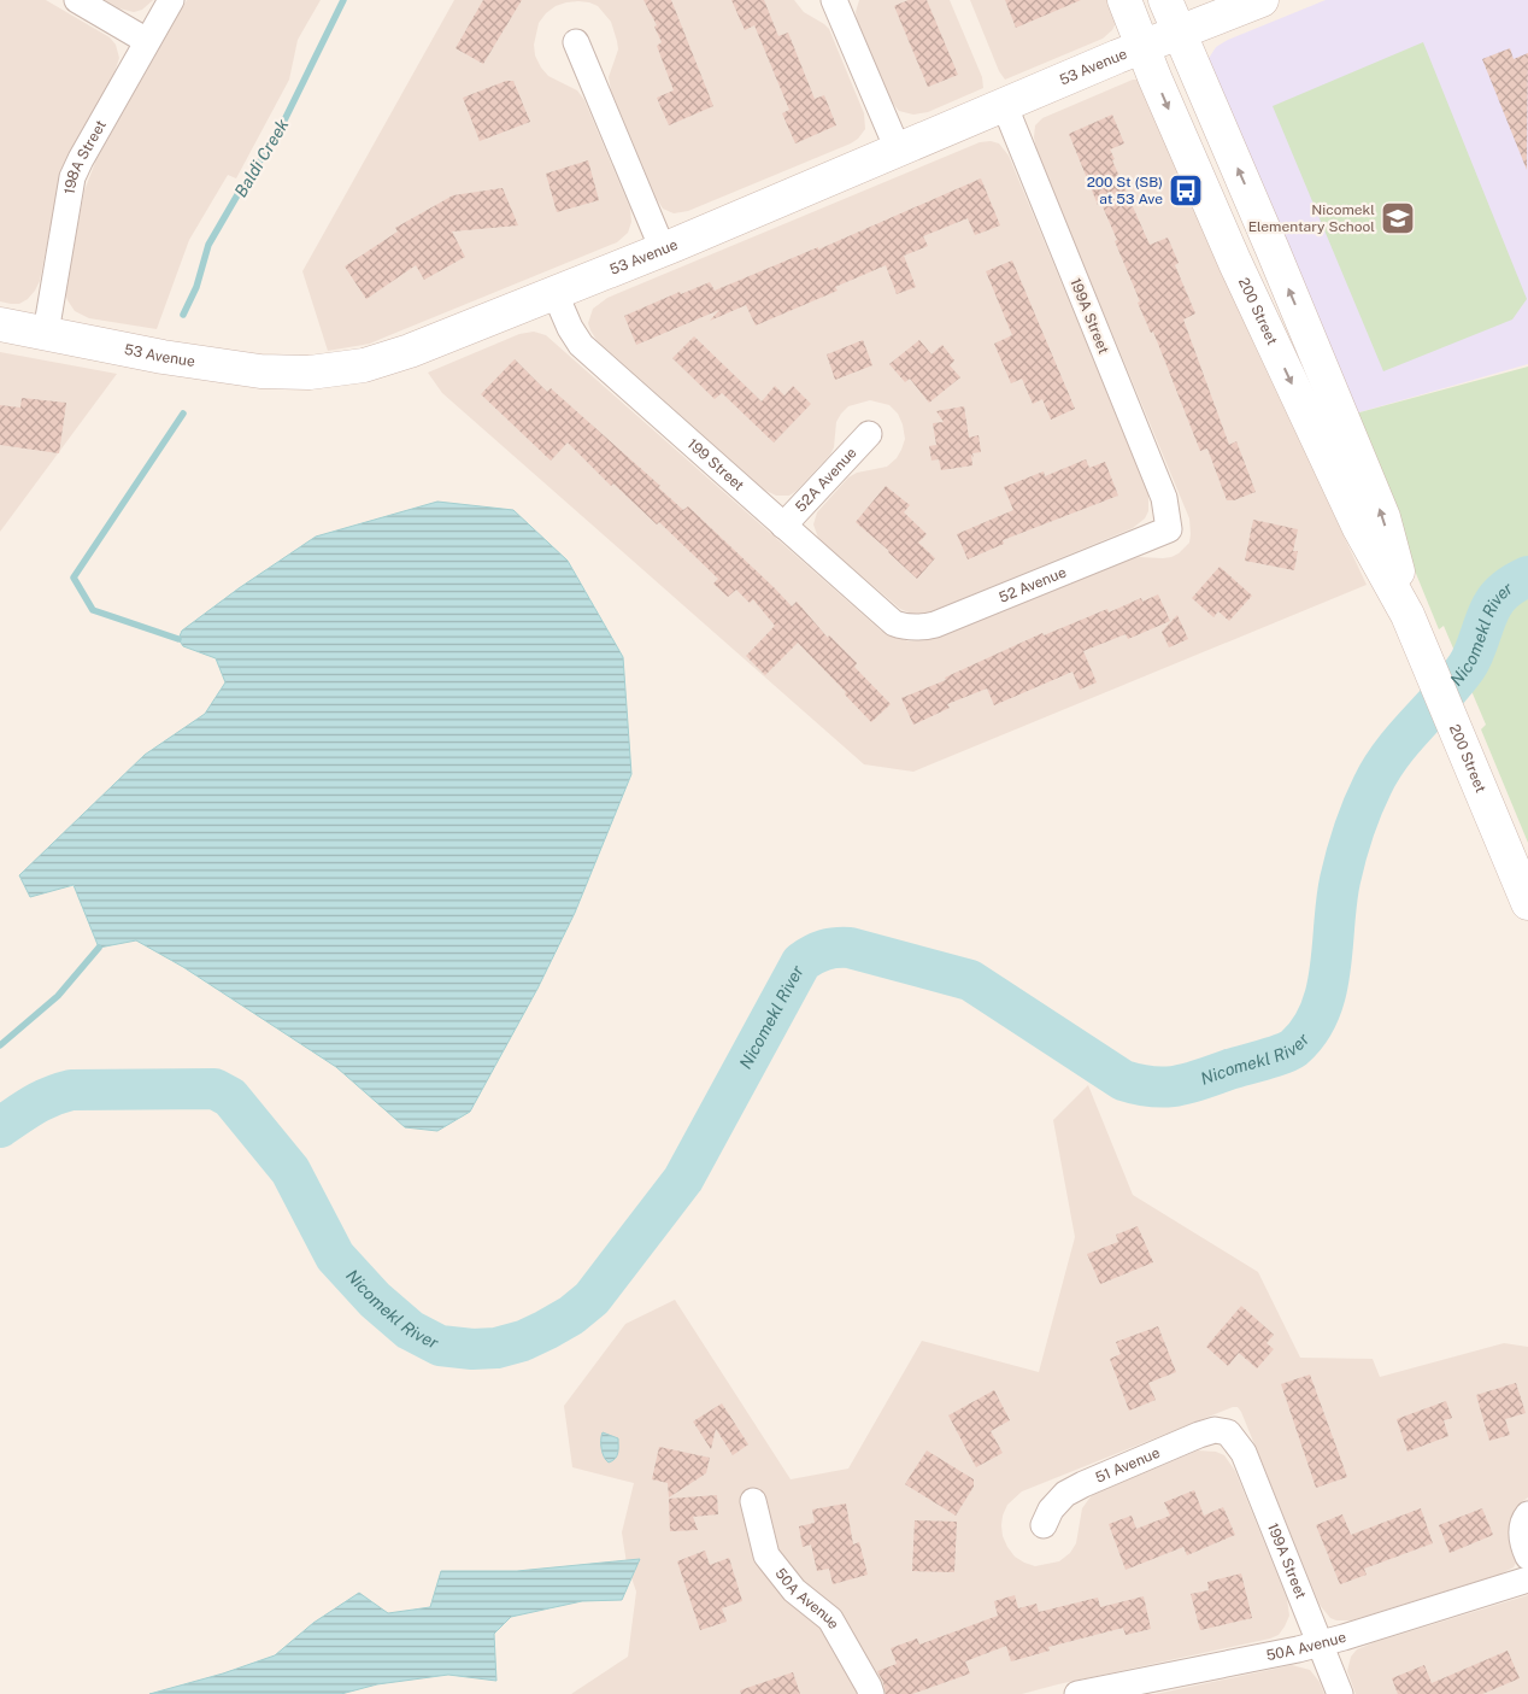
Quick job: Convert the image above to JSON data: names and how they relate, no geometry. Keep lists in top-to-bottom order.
{
  "streets": {
    "main road": ["53 Avenue", "200 Street"],
    "street": [
      "198A Street",
      "199A Street",
      "199 Street",
      "52A Avenue",
      "52 Avenue",
      "51 Avenue",
      "50A Avenue"
    ]
  },
  "crossings": [
    ["53 Avenue", "198A Street"],
    ["53 Avenue", "200 Street"],
    ["53 Avenue", "199A Street"],
    ["53 Avenue", "199 Street"],
    ["199A Street", "52 Avenue"],
    ["199A Street", "51 Avenue"],
    ["199A Street", "50A Avenue"],
    ["199 Street", "52A Avenue"],
    ["199 Street", "52 Avenue"]
  ],
  "water": ["Baldi Creek", "Nicomekl River"],
  "places": {
    "bus stop": ["200 St (SB) at 53 Ave"],
    "school or university": ["Nicomekl Elementary School"]
  }
}
